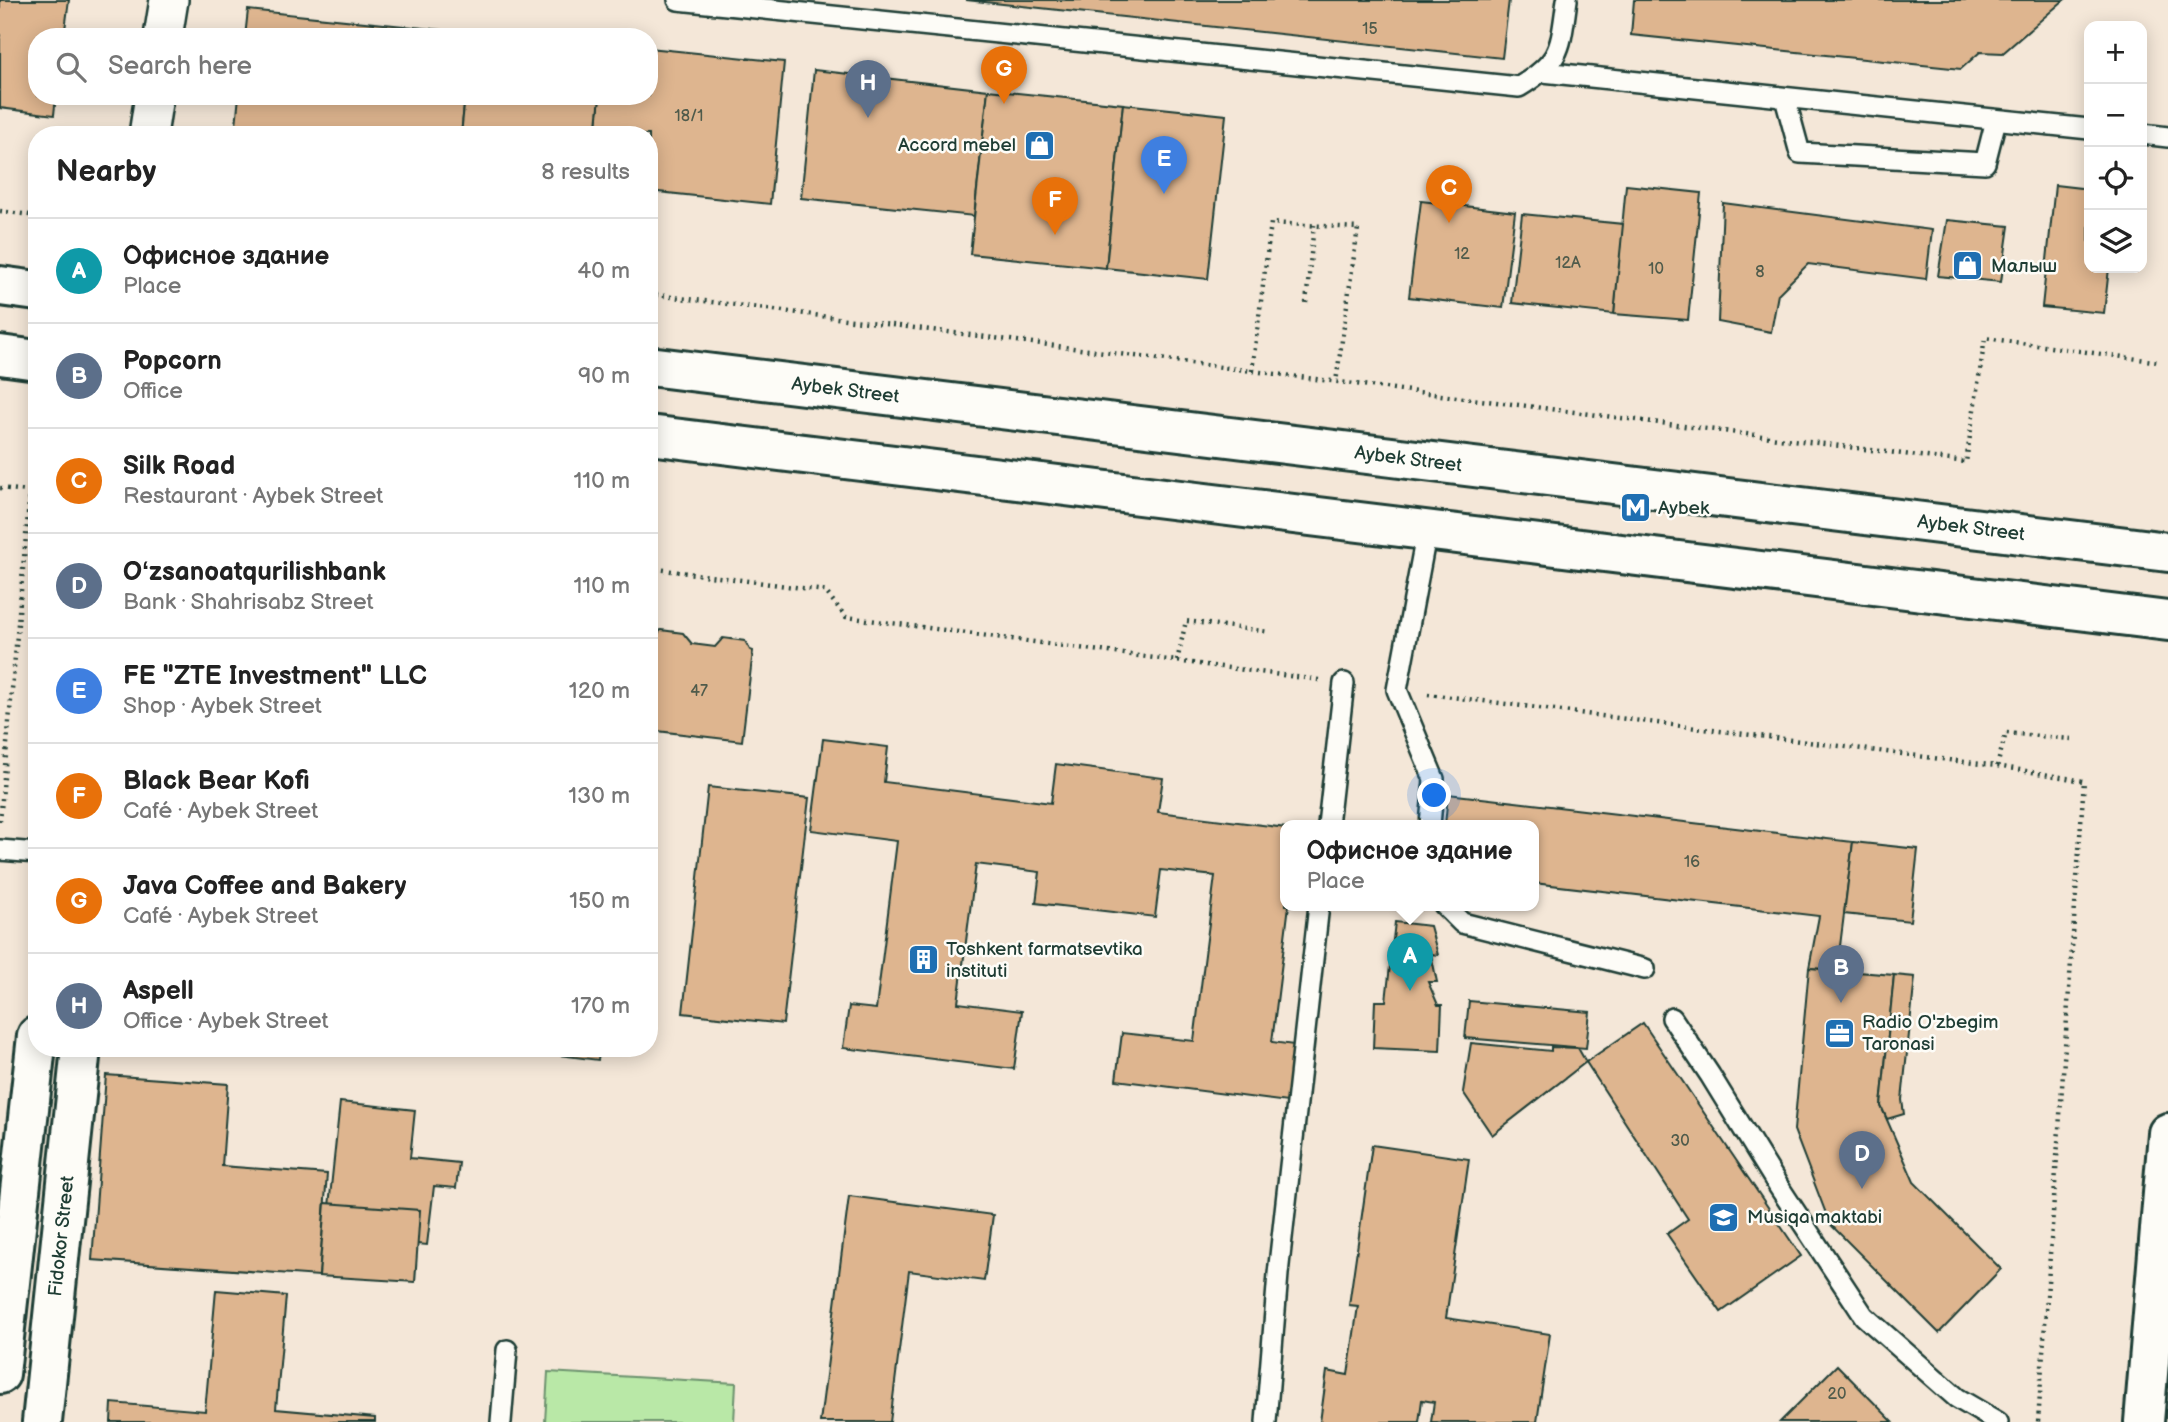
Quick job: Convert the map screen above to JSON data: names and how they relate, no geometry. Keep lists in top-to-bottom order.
{
  "streets": {
    "main road": ["Aybek Street", "Fidokor Street"]
  },
  "places": {
    "shop": ["Accord mebel", "Малыш"],
    "metro station": ["Aybek"],
    "building": ["Toshkent farmatsevtika instituti"],
    "office": ["Radio O'zbegim Taronasi"],
    "school or university": ["Musiqa maktabi"]
  },
  "house_numbers": [
    "15",
    "18/1",
    "12",
    "12A",
    "10",
    "8",
    "47",
    "16",
    "30",
    "20"
  ],
  "page": {
    "map_buttons": ["+", "−"],
    "search": "Search here",
    "pins": [
      "G",
      "H",
      "E",
      "C",
      "F",
      "A",
      "B",
      "D"
    ],
    "heading": ["Nearby", "8 results"],
    "list": [
      {
        "mark": "A",
        "name": "Офисное здание",
        "note": "Place",
        "value": "40 m"
      },
      {
        "mark": "B",
        "name": "Popcorn",
        "note": "Office",
        "value": "90 m"
      },
      {
        "mark": "C",
        "name": "Silk Road",
        "note": "Restaurant · Aybek Street",
        "value": "110 m"
      },
      {
        "mark": "D",
        "name": "Oʻzsanoatqurilishbank",
        "note": "Bank · Shahrisabz Street",
        "value": "110 m"
      },
      {
        "mark": "E",
        "name": "FE \"ZTE Investment\" LLC",
        "note": "Shop · Aybek Street",
        "value": "120 m"
      },
      {
        "mark": "F",
        "name": "Black Bear Kofi",
        "note": "Café · Aybek Street",
        "value": "130 m"
      },
      {
        "mark": "G",
        "name": "Java Coffee and Bakery",
        "note": "Café · Aybek Street",
        "value": "150 m"
      },
      {
        "mark": "H",
        "name": "Aspell",
        "note": "Office · Aybek Street",
        "value": "170 m"
      }
    ],
    "popup": ["Офисное здание", "Place"]
  }
}
